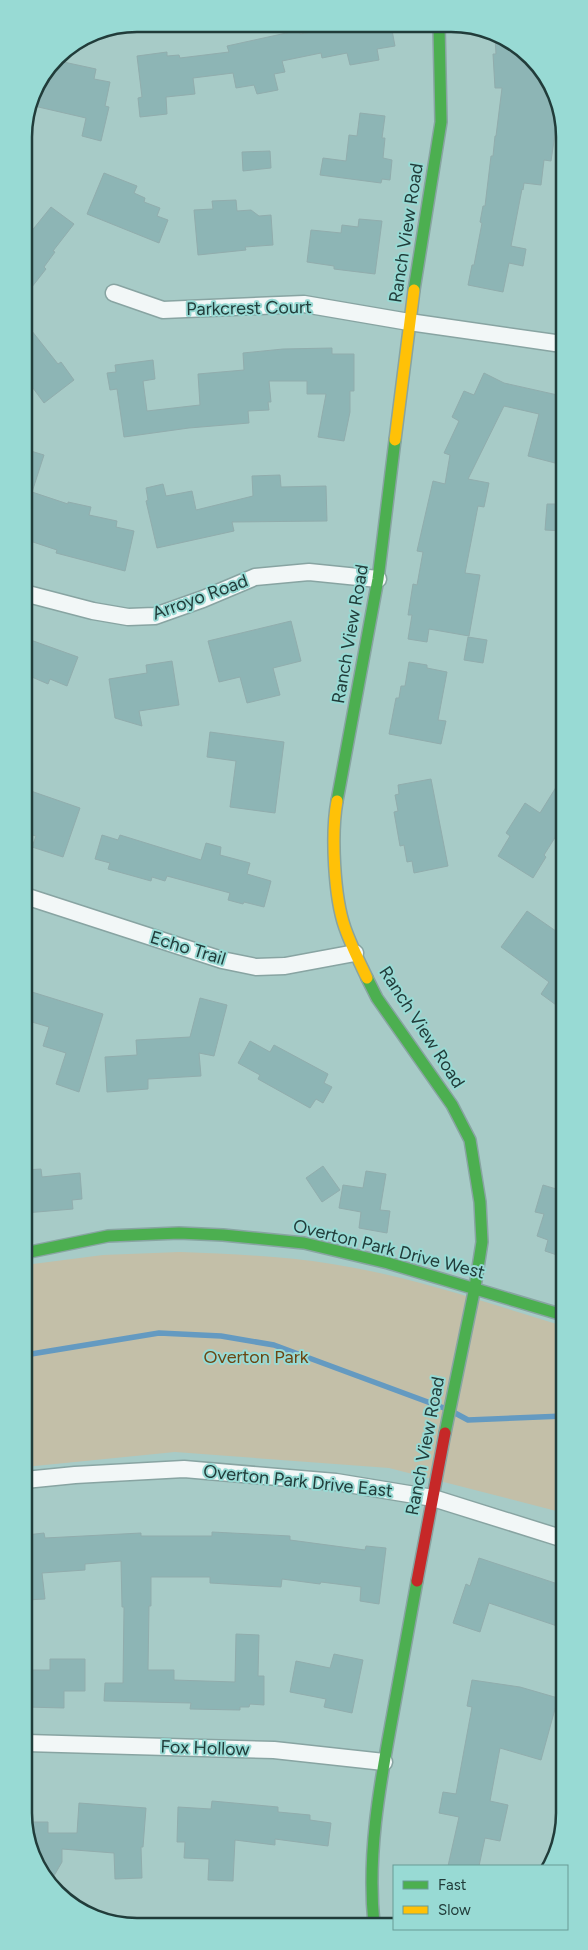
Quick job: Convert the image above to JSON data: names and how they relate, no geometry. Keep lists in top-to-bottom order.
{
  "streets": {
    "street": [
      "Ranch View Road",
      "Parkcrest Court",
      "Arroyo Road",
      "Echo Trail",
      "Overton Park Drive West",
      "Overton Park Drive East",
      "Fox Hollow"
    ]
  },
  "crossings": [
    ["Ranch View Road", "Parkcrest Court"],
    ["Ranch View Road", "Arroyo Road"],
    ["Ranch View Road", "Echo Trail"],
    ["Ranch View Road", "Overton Park Drive West"],
    ["Ranch View Road", "Overton Park Drive East"],
    ["Ranch View Road", "Fox Hollow"]
  ],
  "parks": ["Overton Park"],
  "legend": ["Fast", "Slow"]
}
